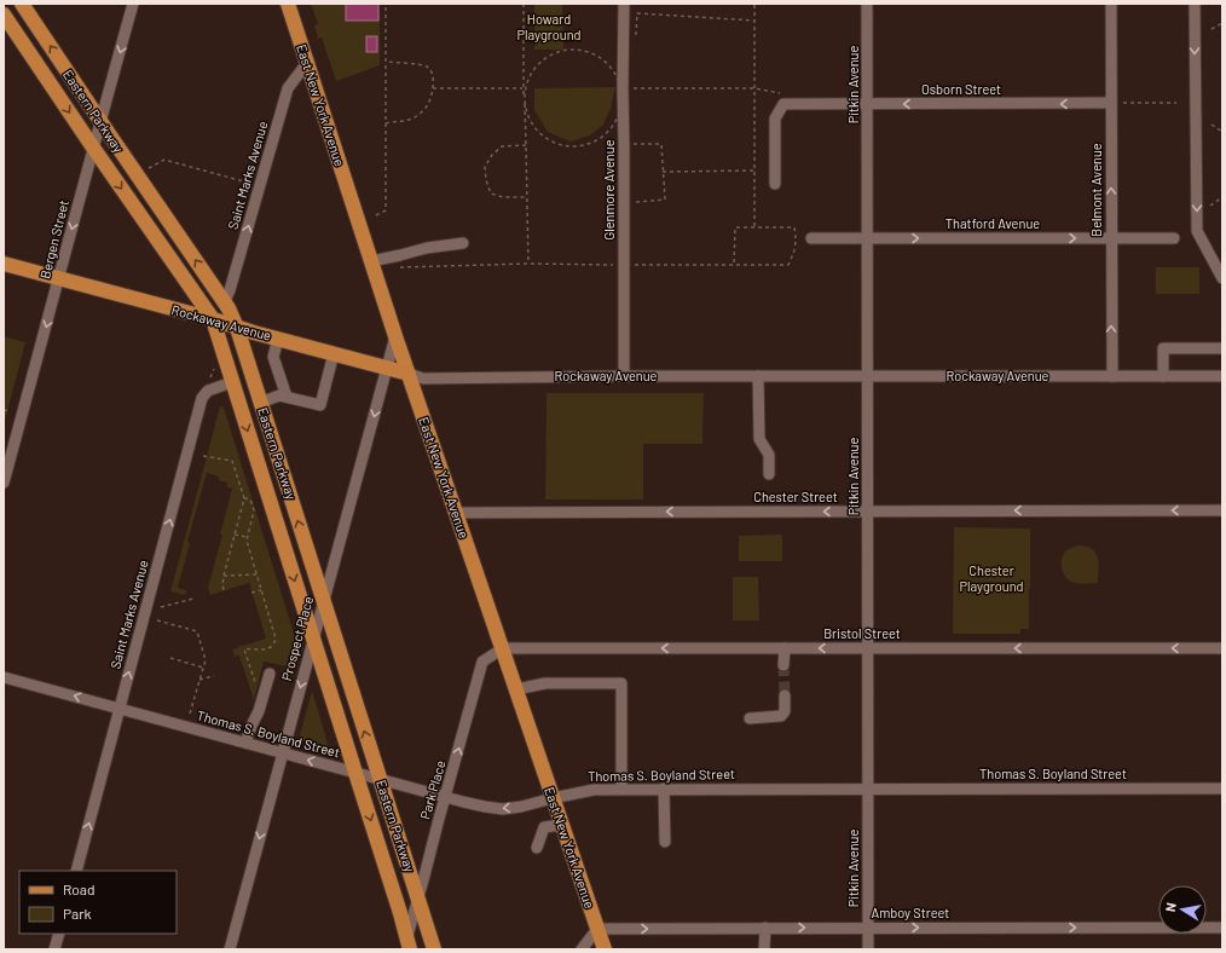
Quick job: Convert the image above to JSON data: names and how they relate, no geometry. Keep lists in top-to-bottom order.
{
  "streets": {
    "main road": ["East New York Avenue", "Eastern Parkway", "Rockaway Avenue"],
    "street": [
      "Pitkin Avenue",
      "Osborn Street",
      "Saint Marks Avenue",
      "Glenmore Avenue",
      "Belmont Avenue",
      "Thatford Avenue",
      "Bergen Street",
      "Chester Street",
      "Bristol Street",
      "Prospect Place",
      "Thomas S. Boyland Street",
      "Park Place",
      "Amboy Street"
    ]
  },
  "crossings": [
    ["Pitkin Avenue", "Osborn Street"],
    ["Pitkin Avenue", "Thatford Avenue"],
    ["Pitkin Avenue", "Rockaway Avenue"],
    ["Pitkin Avenue", "Chester Street"],
    ["Pitkin Avenue", "Bristol Street"],
    ["Pitkin Avenue", "Thomas S. Boyland Street"],
    ["Pitkin Avenue", "Amboy Street"],
    ["Osborn Street", "Belmont Avenue"],
    ["East New York Avenue", "Saint Marks Avenue"],
    ["East New York Avenue", "Rockaway Avenue"],
    ["East New York Avenue", "Chester Street"],
    ["East New York Avenue", "Bristol Street"],
    ["East New York Avenue", "Prospect Place"],
    ["East New York Avenue", "Thomas S. Boyland Street"],
    ["East New York Avenue", "Park Place"],
    ["East New York Avenue", "Amboy Street"],
    ["Eastern Parkway", "Saint Marks Avenue"],
    ["Eastern Parkway", "Bergen Street"],
    ["Eastern Parkway", "Rockaway Avenue"],
    ["Eastern Parkway", "Prospect Place"],
    ["Eastern Parkway", "Thomas S. Boyland Street"],
    ["Eastern Parkway", "Park Place"],
    ["Saint Marks Avenue", "Thomas S. Boyland Street"],
    ["Glenmore Avenue", "Rockaway Avenue"],
    ["Belmont Avenue", "Thatford Avenue"],
    ["Belmont Avenue", "Rockaway Avenue"],
    ["Bergen Street", "Rockaway Avenue"],
    ["Rockaway Avenue", "Prospect Place"],
    ["Bristol Street", "Park Place"],
    ["Prospect Place", "Thomas S. Boyland Street"],
    ["Thomas S. Boyland Street", "Park Place"]
  ],
  "one_way": [
    "Osborn Street",
    "Saint Marks Avenue",
    "Thatford Avenue",
    "Bergen Street",
    "Chester Street",
    "Bristol Street",
    "Prospect Place",
    "Park Place",
    "Amboy Street"
  ],
  "parks": ["Howard Playground", "Chester Playground"],
  "legend": ["Road", "Park"],
  "north": "left"
}
